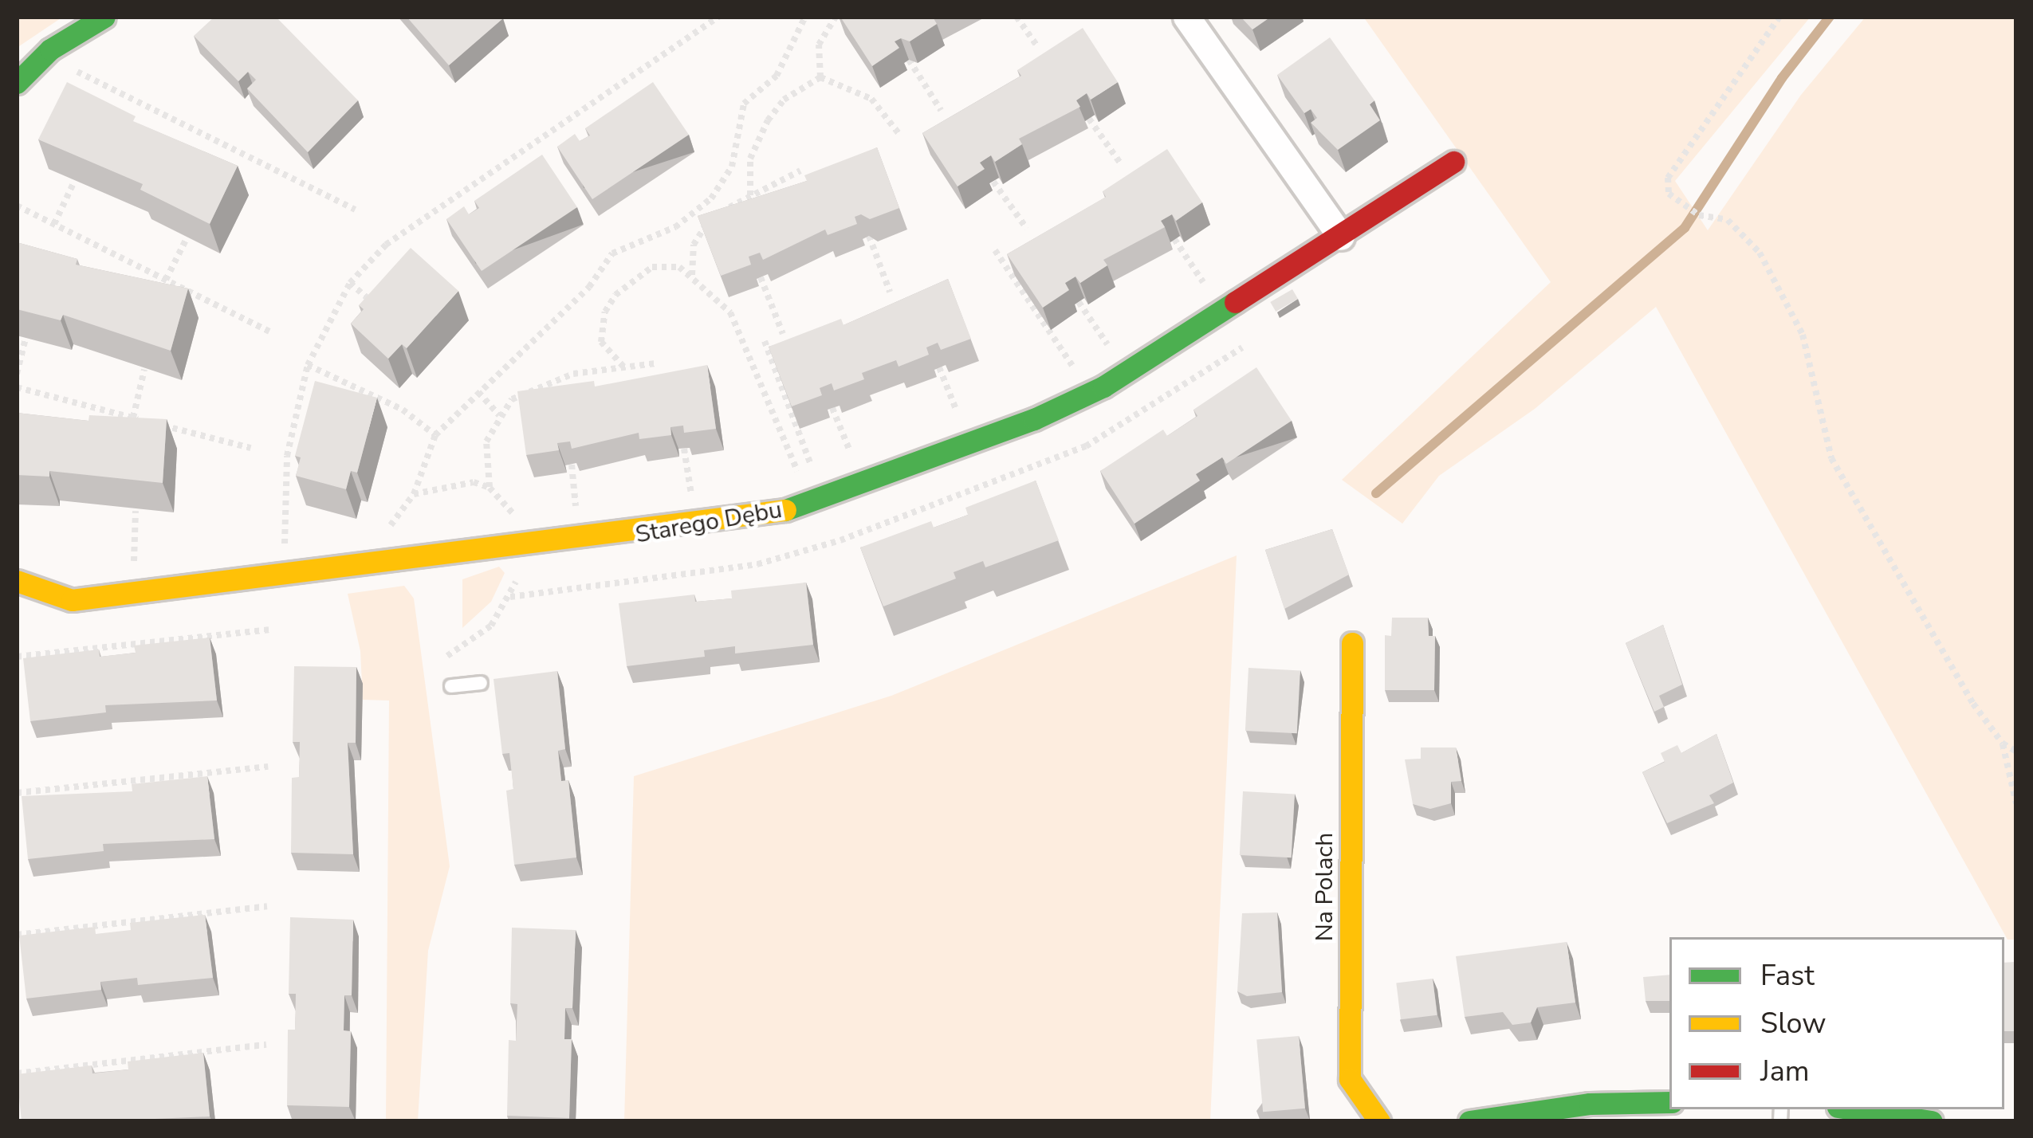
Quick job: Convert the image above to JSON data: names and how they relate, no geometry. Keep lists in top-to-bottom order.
{
  "streets": {
    "street": ["Starego Dębu", "Na Polach"]
  },
  "legend": ["Fast", "Slow", "Jam"]
}
